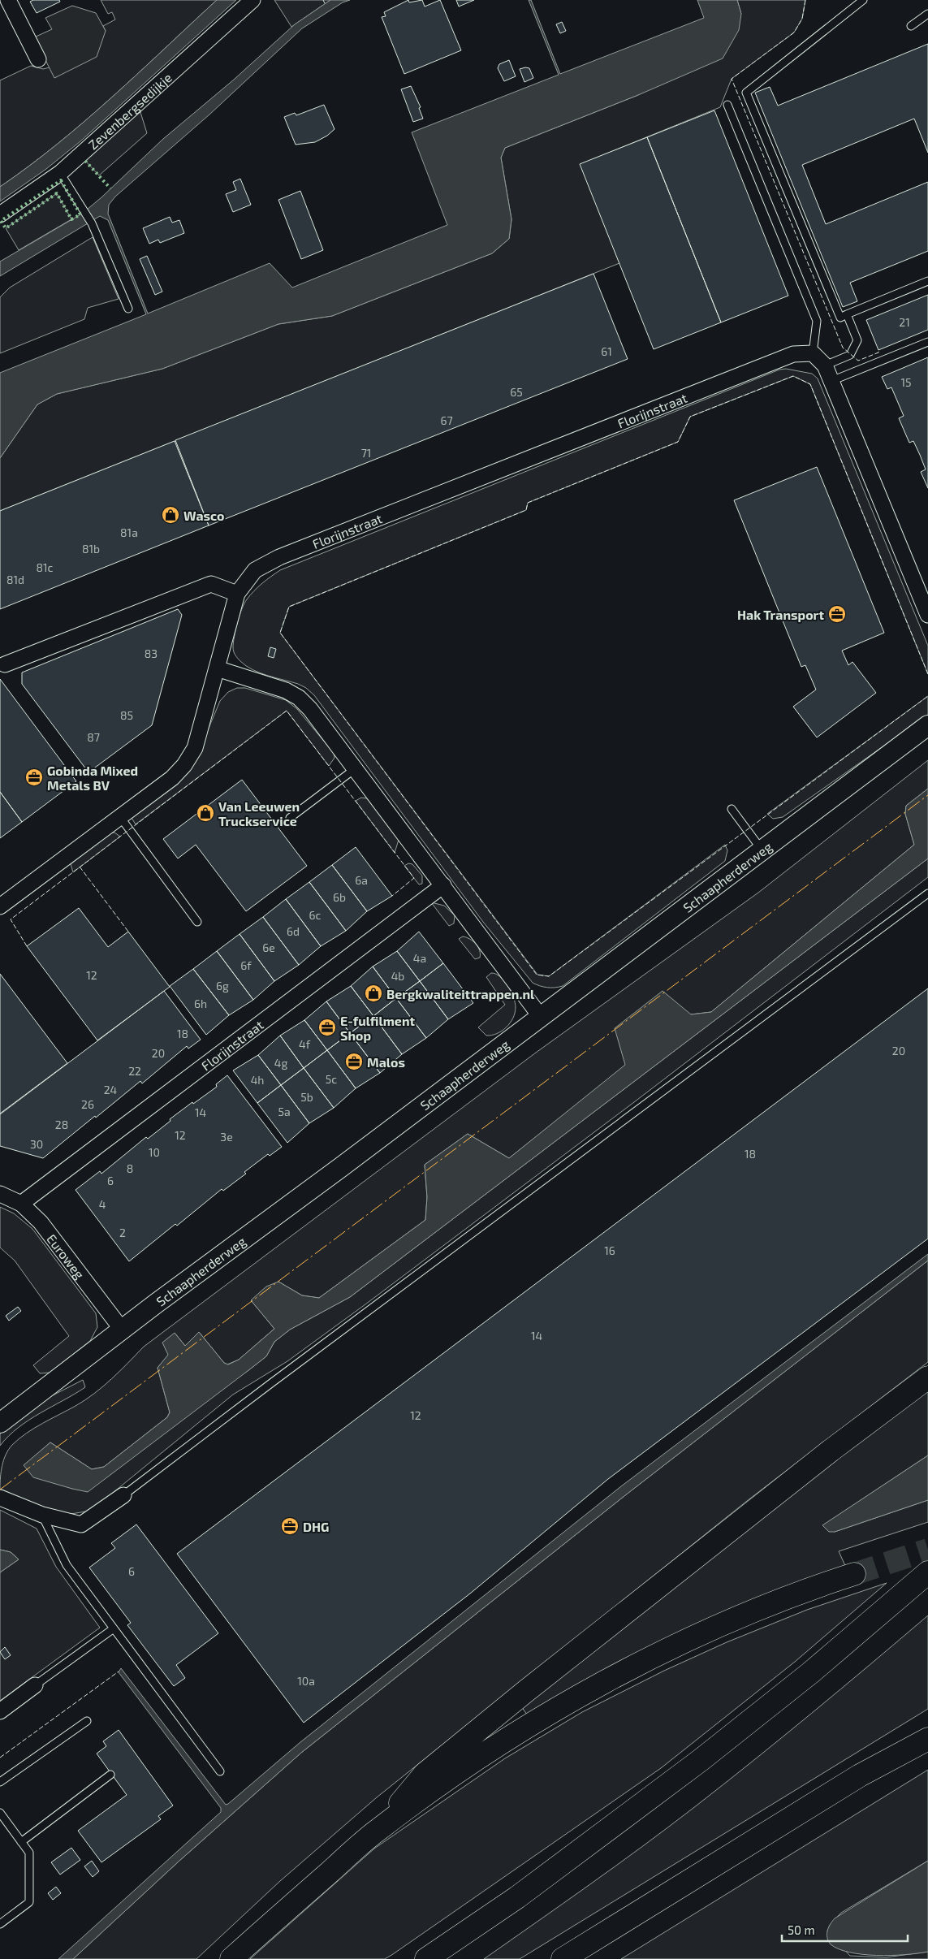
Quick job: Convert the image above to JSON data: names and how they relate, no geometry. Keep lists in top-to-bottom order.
{
  "streets": {
    "street": [
      "Zevenbergsedijkje",
      "Florijnstraat",
      "Schaapherderweg",
      "Euroweg"
    ]
  },
  "crossings": [
    ["Florijnstraat", "Euroweg"],
    ["Schaapherderweg", "Euroweg"]
  ],
  "places": {
    "shop": ["Wasco", "Van Leeuwen Truckservice", "Bergkwaliteittrappen.nl"],
    "office": [
      "Hak Transport",
      "Gobinda Mixed Metals BV",
      "E-fulfilment Shop",
      "Malos",
      "DHG"
    ]
  },
  "house_numbers": [
    "21",
    "61",
    "15",
    "65",
    "67",
    "71",
    "81a",
    "81b",
    "81c",
    "81d",
    "83",
    "85",
    "87",
    "6a",
    "6b",
    "6c",
    "6d",
    "6e",
    "4a",
    "6f",
    "12",
    "4b",
    "6g",
    "6h",
    "18",
    "4f",
    "20",
    "20",
    "4g",
    "22",
    "5c",
    "4h",
    "24",
    "5b",
    "26",
    "5a",
    "14",
    "28",
    "12",
    "3e",
    "30",
    "10",
    "18",
    "8",
    "6",
    "4",
    "2",
    "16",
    "14",
    "12",
    "6",
    "10a"
  ],
  "scale_bar": "50 m"
}
